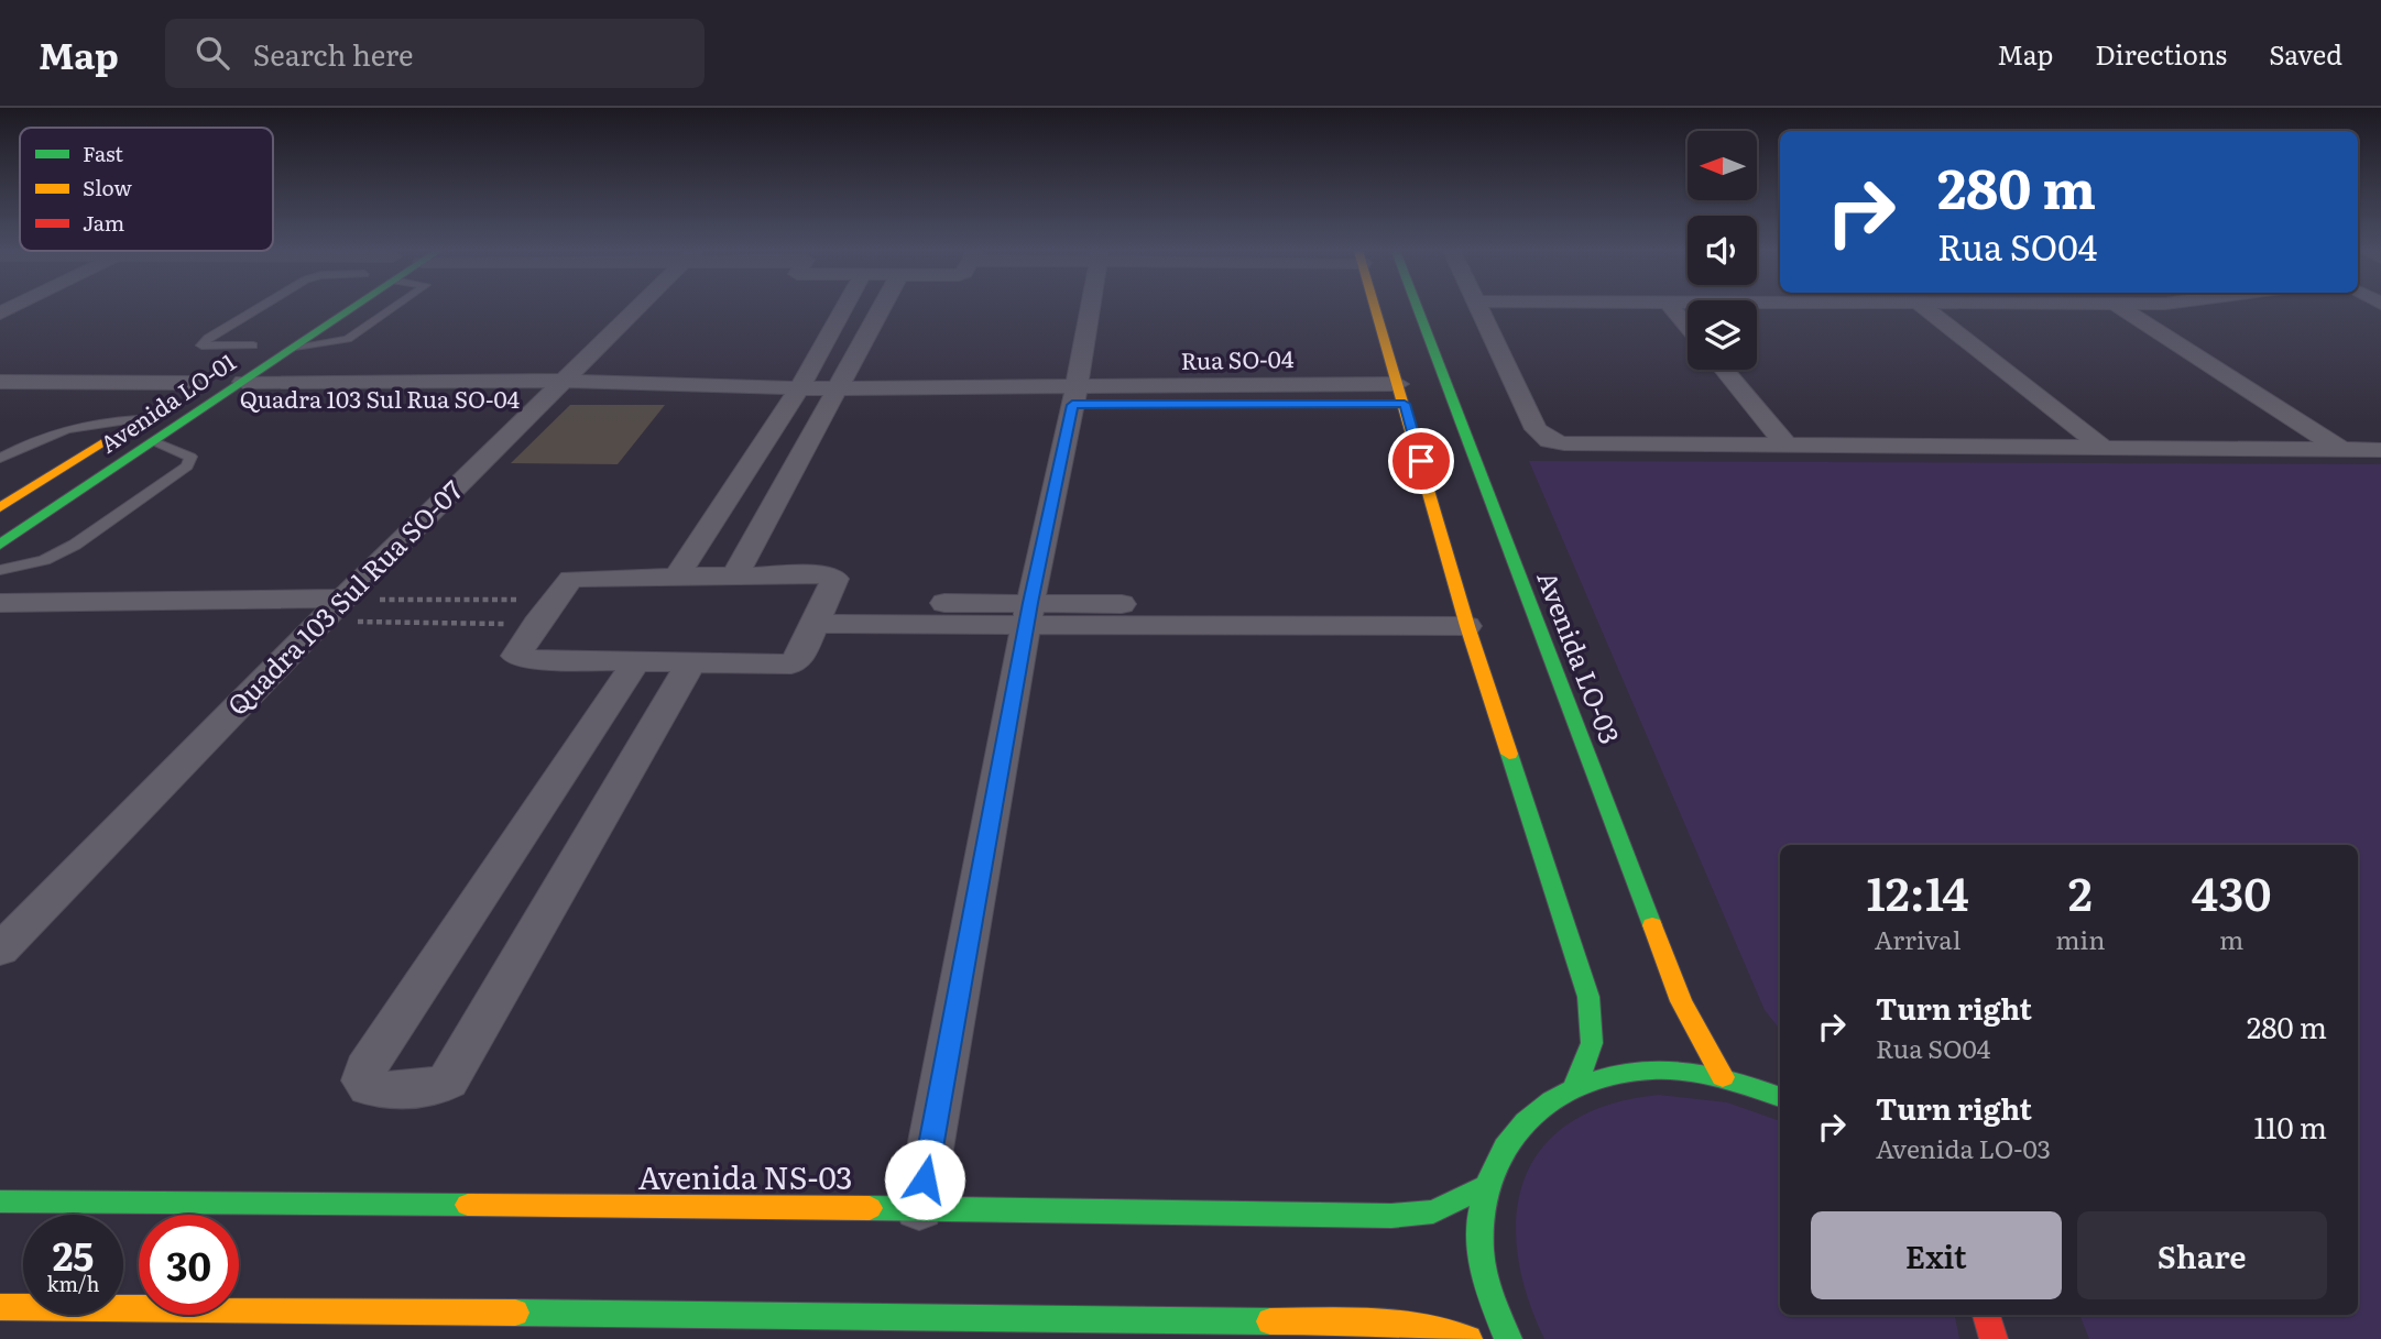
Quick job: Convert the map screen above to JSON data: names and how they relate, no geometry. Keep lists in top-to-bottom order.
{
  "streets": {
    "street": [
      "Quadra 103 Sul Rua SO-04",
      "Avenida LO-01",
      "Quadra 103 Sul Rua SO-07",
      "Avenida LO-03",
      "Avenida NS-03"
    ]
  },
  "crossings": [
    ["Quadra 103 Sul Rua SO-04", "Avenida LO-01"],
    ["Quadra 103 Sul Rua SO-04", "Quadra 103 Sul Rua SO-07"]
  ],
  "legend": ["Fast", "Slow", "Jam"],
  "north": "left",
  "page": {
    "header": "Map",
    "search": "Search here",
    "nav": ["Map", "Directions", "Saved"],
    "turn": ["280 m", "Rua SO04"],
    "eta": [
      "12:14",
      "Arrival",
      "2",
      "min",
      "430",
      "m"
    ],
    "list": [
      {
        "name": "Turn right",
        "note": "Rua SO04",
        "value": "280 m"
      },
      {
        "name": "Turn right",
        "note": "Avenida LO-03",
        "value": "110 m"
      }
    ],
    "buttons": ["Exit", "Share"],
    "speed": "25 km/h",
    "limit": "30"
  }
}
